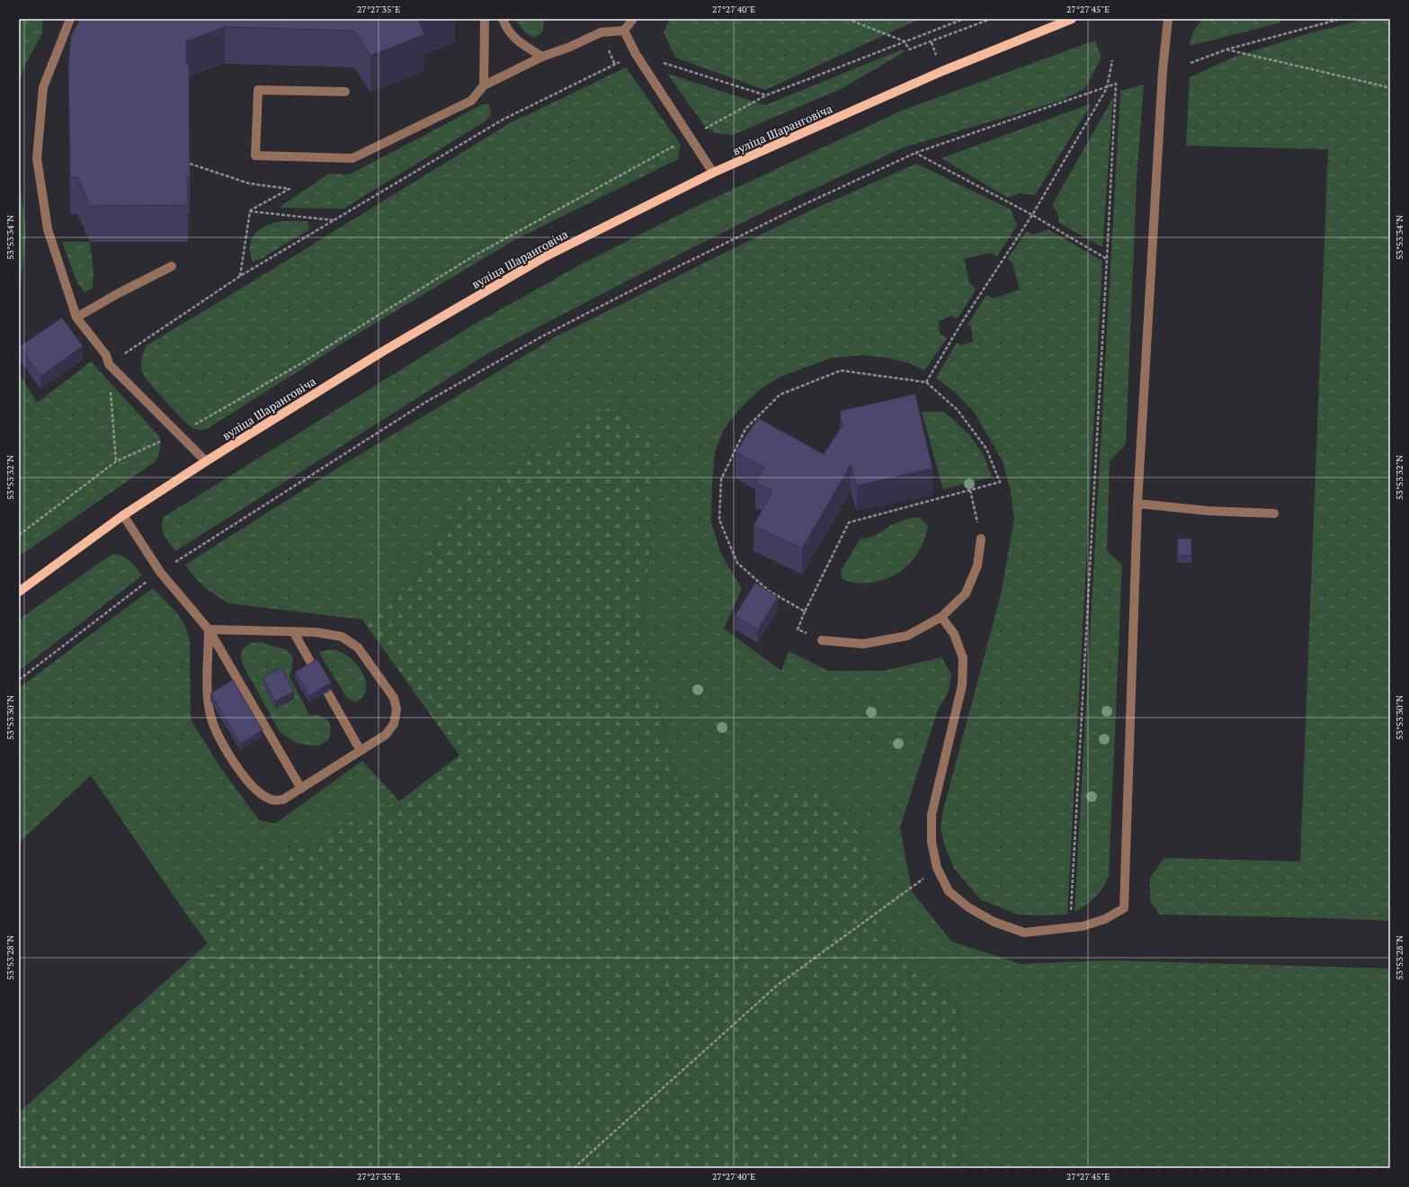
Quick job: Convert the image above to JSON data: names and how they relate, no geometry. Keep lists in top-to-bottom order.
{
  "streets": {
    "main road": ["вуліца Шаранговіча"]
  },
  "coordinates": [
    "27°27'35\"E",
    "27°27'40\"E",
    "27°27'45\"E",
    "53°53'34\"N",
    "53°53'32\"N",
    "53°53'30\"N",
    "53°53'28\"N"
  ]
}
